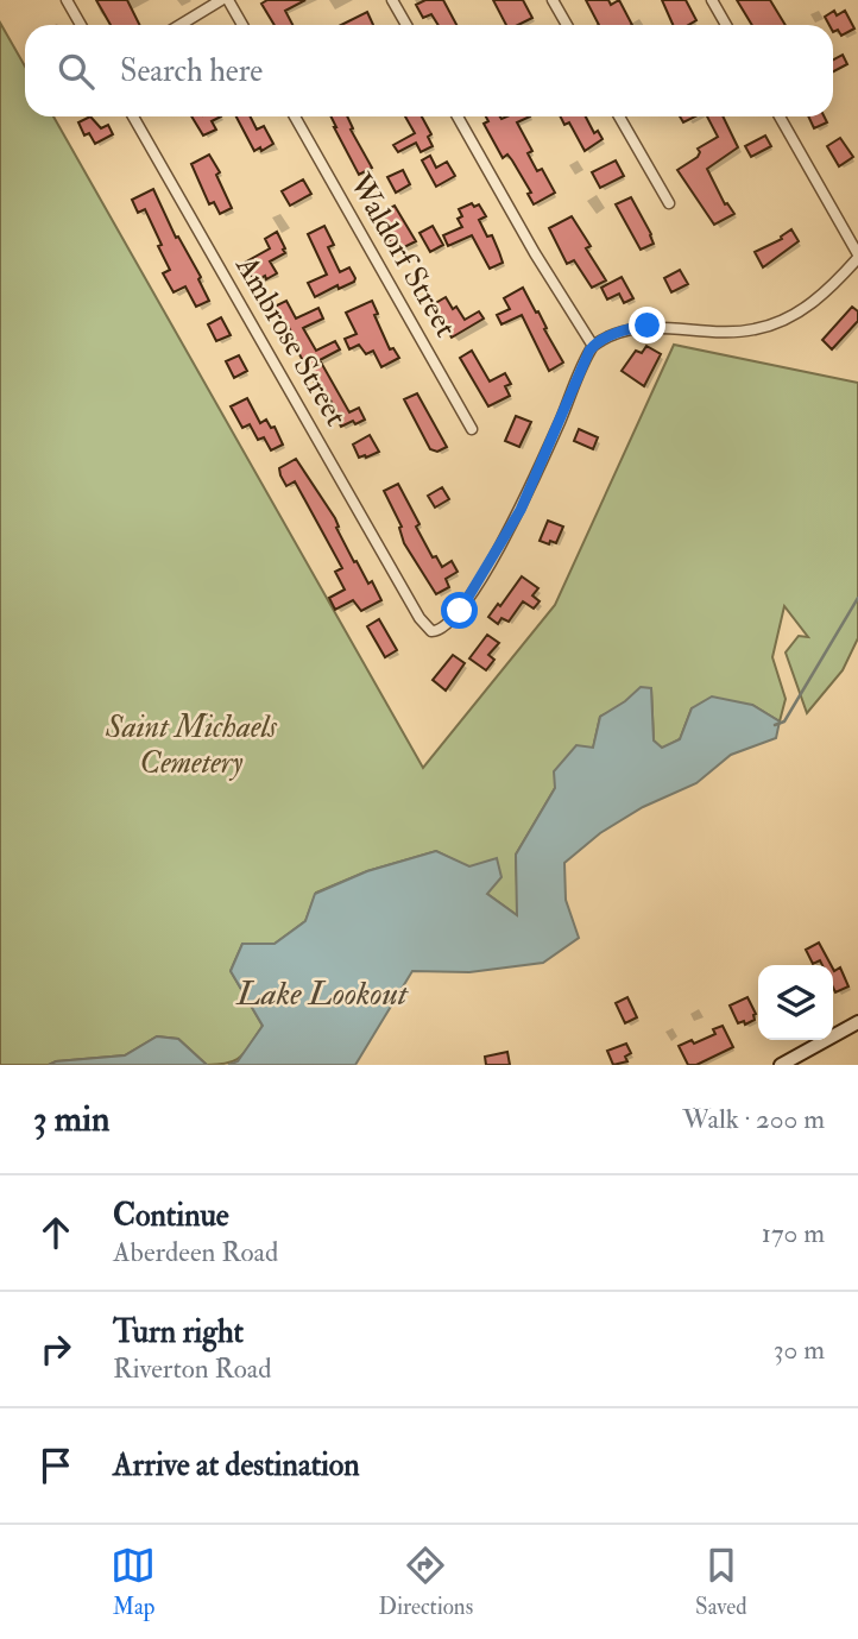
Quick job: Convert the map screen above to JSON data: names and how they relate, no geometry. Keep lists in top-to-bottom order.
{
  "streets": {
    "street": ["Waldorf Street", "Ambrose Street"]
  },
  "water": ["Lake Lookout"],
  "parks": ["Saint Michaels Cemetery"],
  "page": {
    "search": "Search here",
    "heading": ["3 min", "Walk · 200 m"],
    "list": [
      ["Continue", "Aberdeen Road", "170 m"],
      ["Turn right", "Riverton Road", "30 m"],
      "Arrive at destination"
    ],
    "nav": ["Map", "Directions", "Saved"]
  }
}
